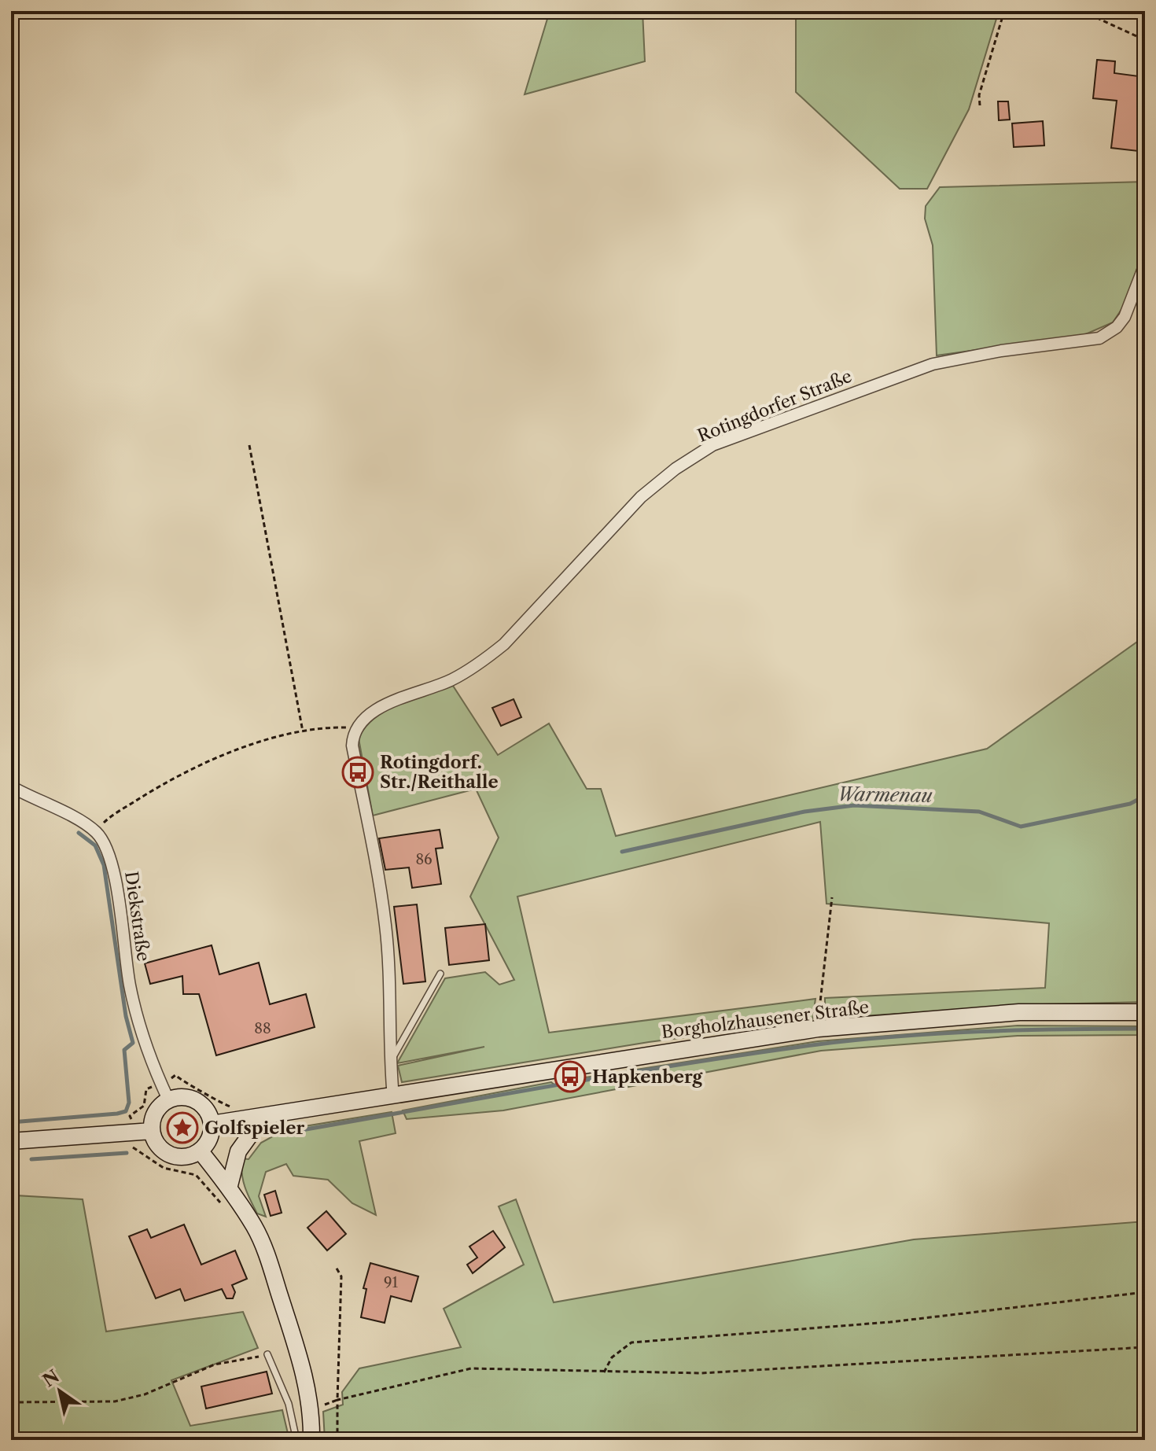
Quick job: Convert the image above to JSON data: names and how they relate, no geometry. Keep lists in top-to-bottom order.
{
  "streets": {
    "main road": ["Borgholzhausener Straße"],
    "street": ["Rotingdorfer Straße", "Diekstraße"]
  },
  "crossings": [
    ["Diekstraße", "Borgholzhausener Straße"]
  ],
  "water": ["Warmenau"],
  "places": {
    "bus stop": ["Rotingdorf. Str./Reithalle", "Hapkenberg"],
    "place": ["Golfspieler"]
  },
  "house_numbers": ["86", "88", "91"],
  "north": "top left"
}
